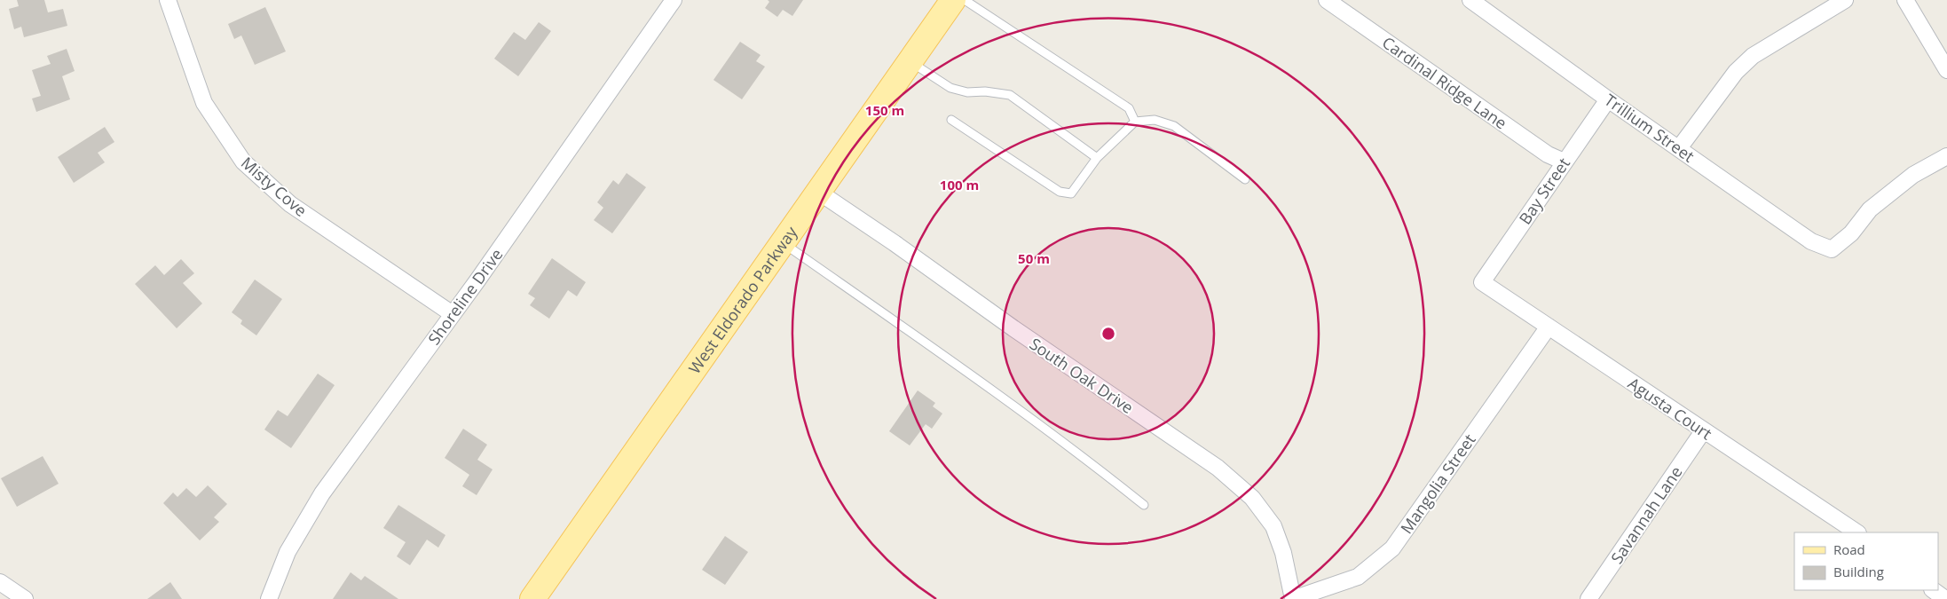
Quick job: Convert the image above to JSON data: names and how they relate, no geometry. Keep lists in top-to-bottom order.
{
  "streets": {
    "main road": ["West Eldorado Parkway"],
    "street": [
      "Cardinal Ridge Lane",
      "Trillium Street",
      "Misty Cove",
      "Bay Street",
      "Shoreline Drive",
      "South Oak Drive",
      "Agusta Court",
      "Mangolia Street",
      "Savannah Lane"
    ]
  },
  "crossings": [
    ["Cardinal Ridge Lane", "Bay Street"],
    ["Trillium Street", "Bay Street"],
    ["Misty Cove", "Shoreline Drive"],
    ["Bay Street", "Agusta Court"],
    ["West Eldorado Parkway", "South Oak Drive"],
    ["South Oak Drive", "Mangolia Street"],
    ["Agusta Court", "Mangolia Street"],
    ["Agusta Court", "Savannah Lane"]
  ],
  "legend": ["Road", "Building"],
  "rings": ["150 m", "100 m", "50 m"]
}
